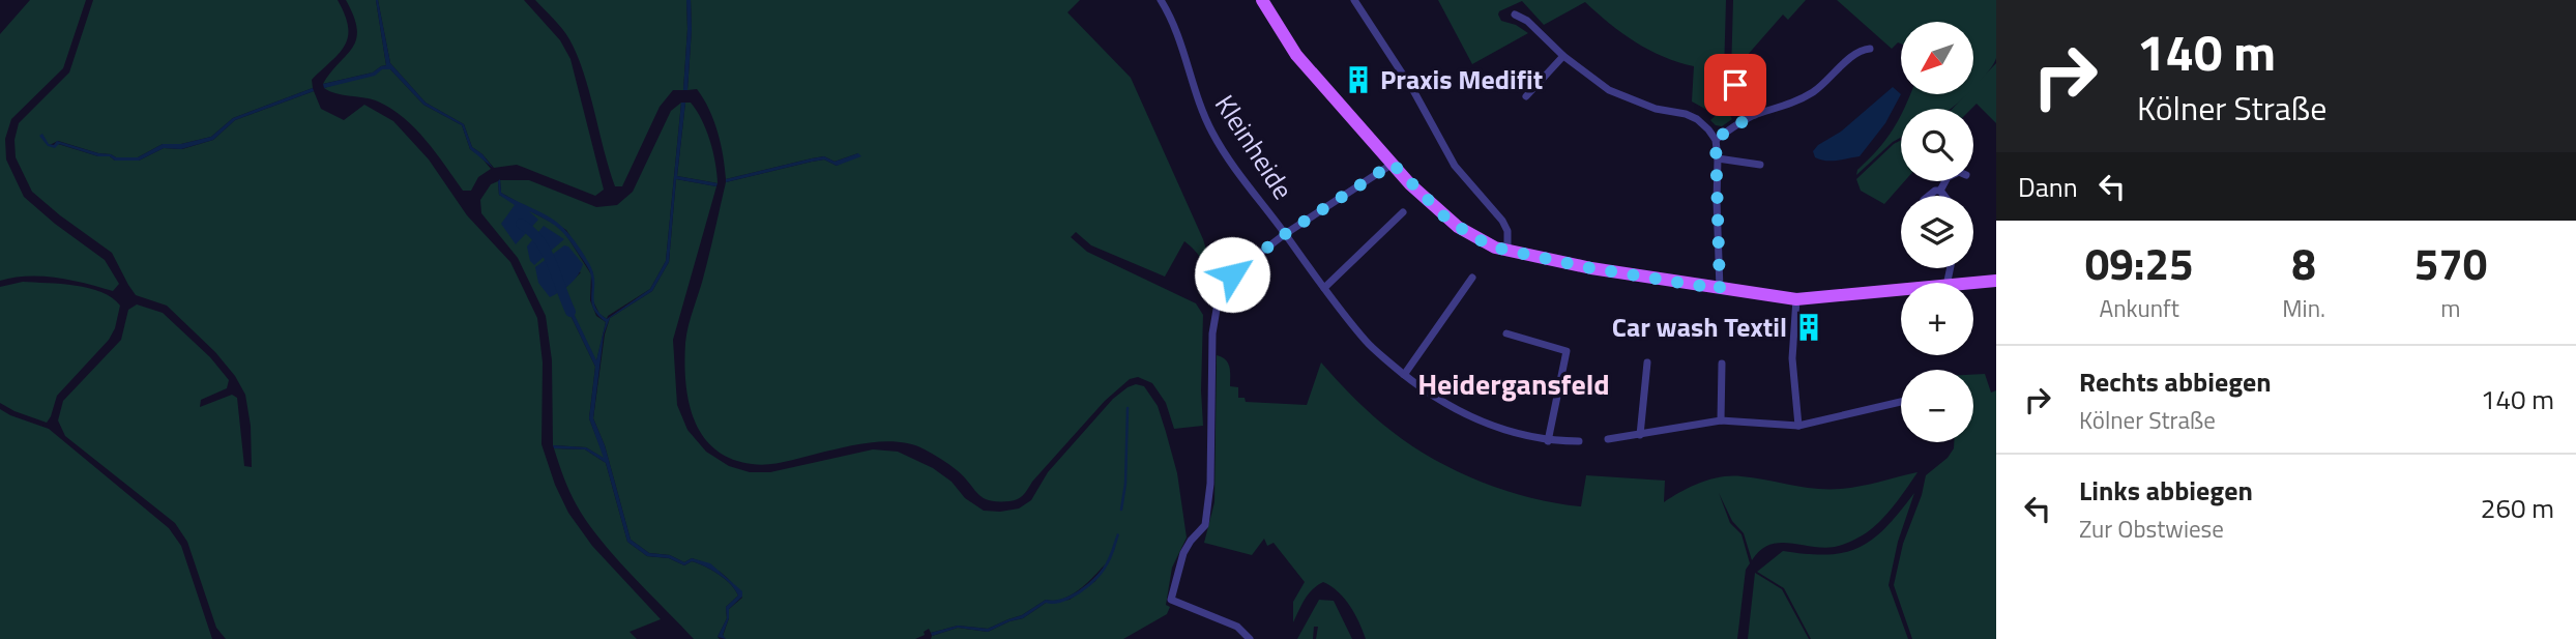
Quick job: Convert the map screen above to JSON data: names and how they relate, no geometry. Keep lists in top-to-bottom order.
{
  "streets": {
    "street": ["Kleinheide"]
  },
  "districts": ["Heidergansfeld"],
  "places": {
    "building": ["Praxis Medifit", "Car wash Textil"]
  },
  "north": "bottom left",
  "page": {
    "turn": ["140 m", "Kölner Straße"],
    "map_buttons": ["+", "−"],
    "then": "Dann",
    "eta": [
      "09:25",
      "Ankunft",
      "8",
      "Min.",
      "570",
      "m"
    ],
    "list": [
      {
        "name": "Rechts abbiegen",
        "note": "Kölner Straße",
        "value": "140 m"
      },
      {
        "name": "Links abbiegen",
        "note": "Zur Obstwiese",
        "value": "260 m"
      }
    ]
  }
}
